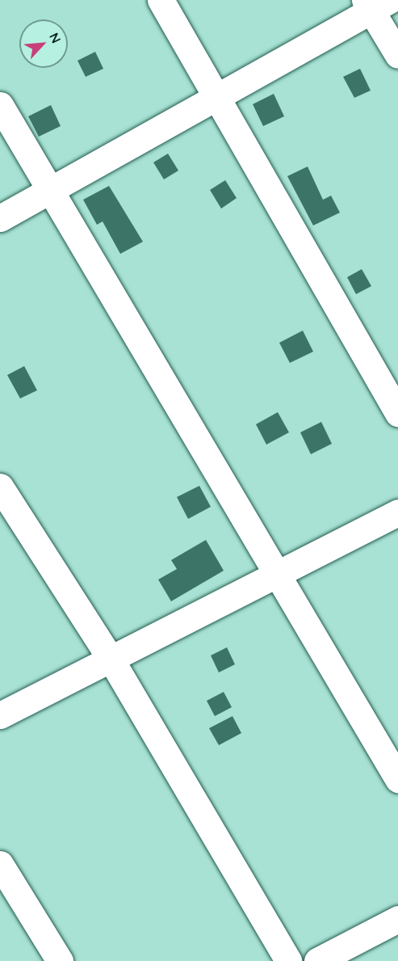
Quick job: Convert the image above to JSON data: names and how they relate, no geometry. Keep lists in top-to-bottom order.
{
  "north": "top right"
}
